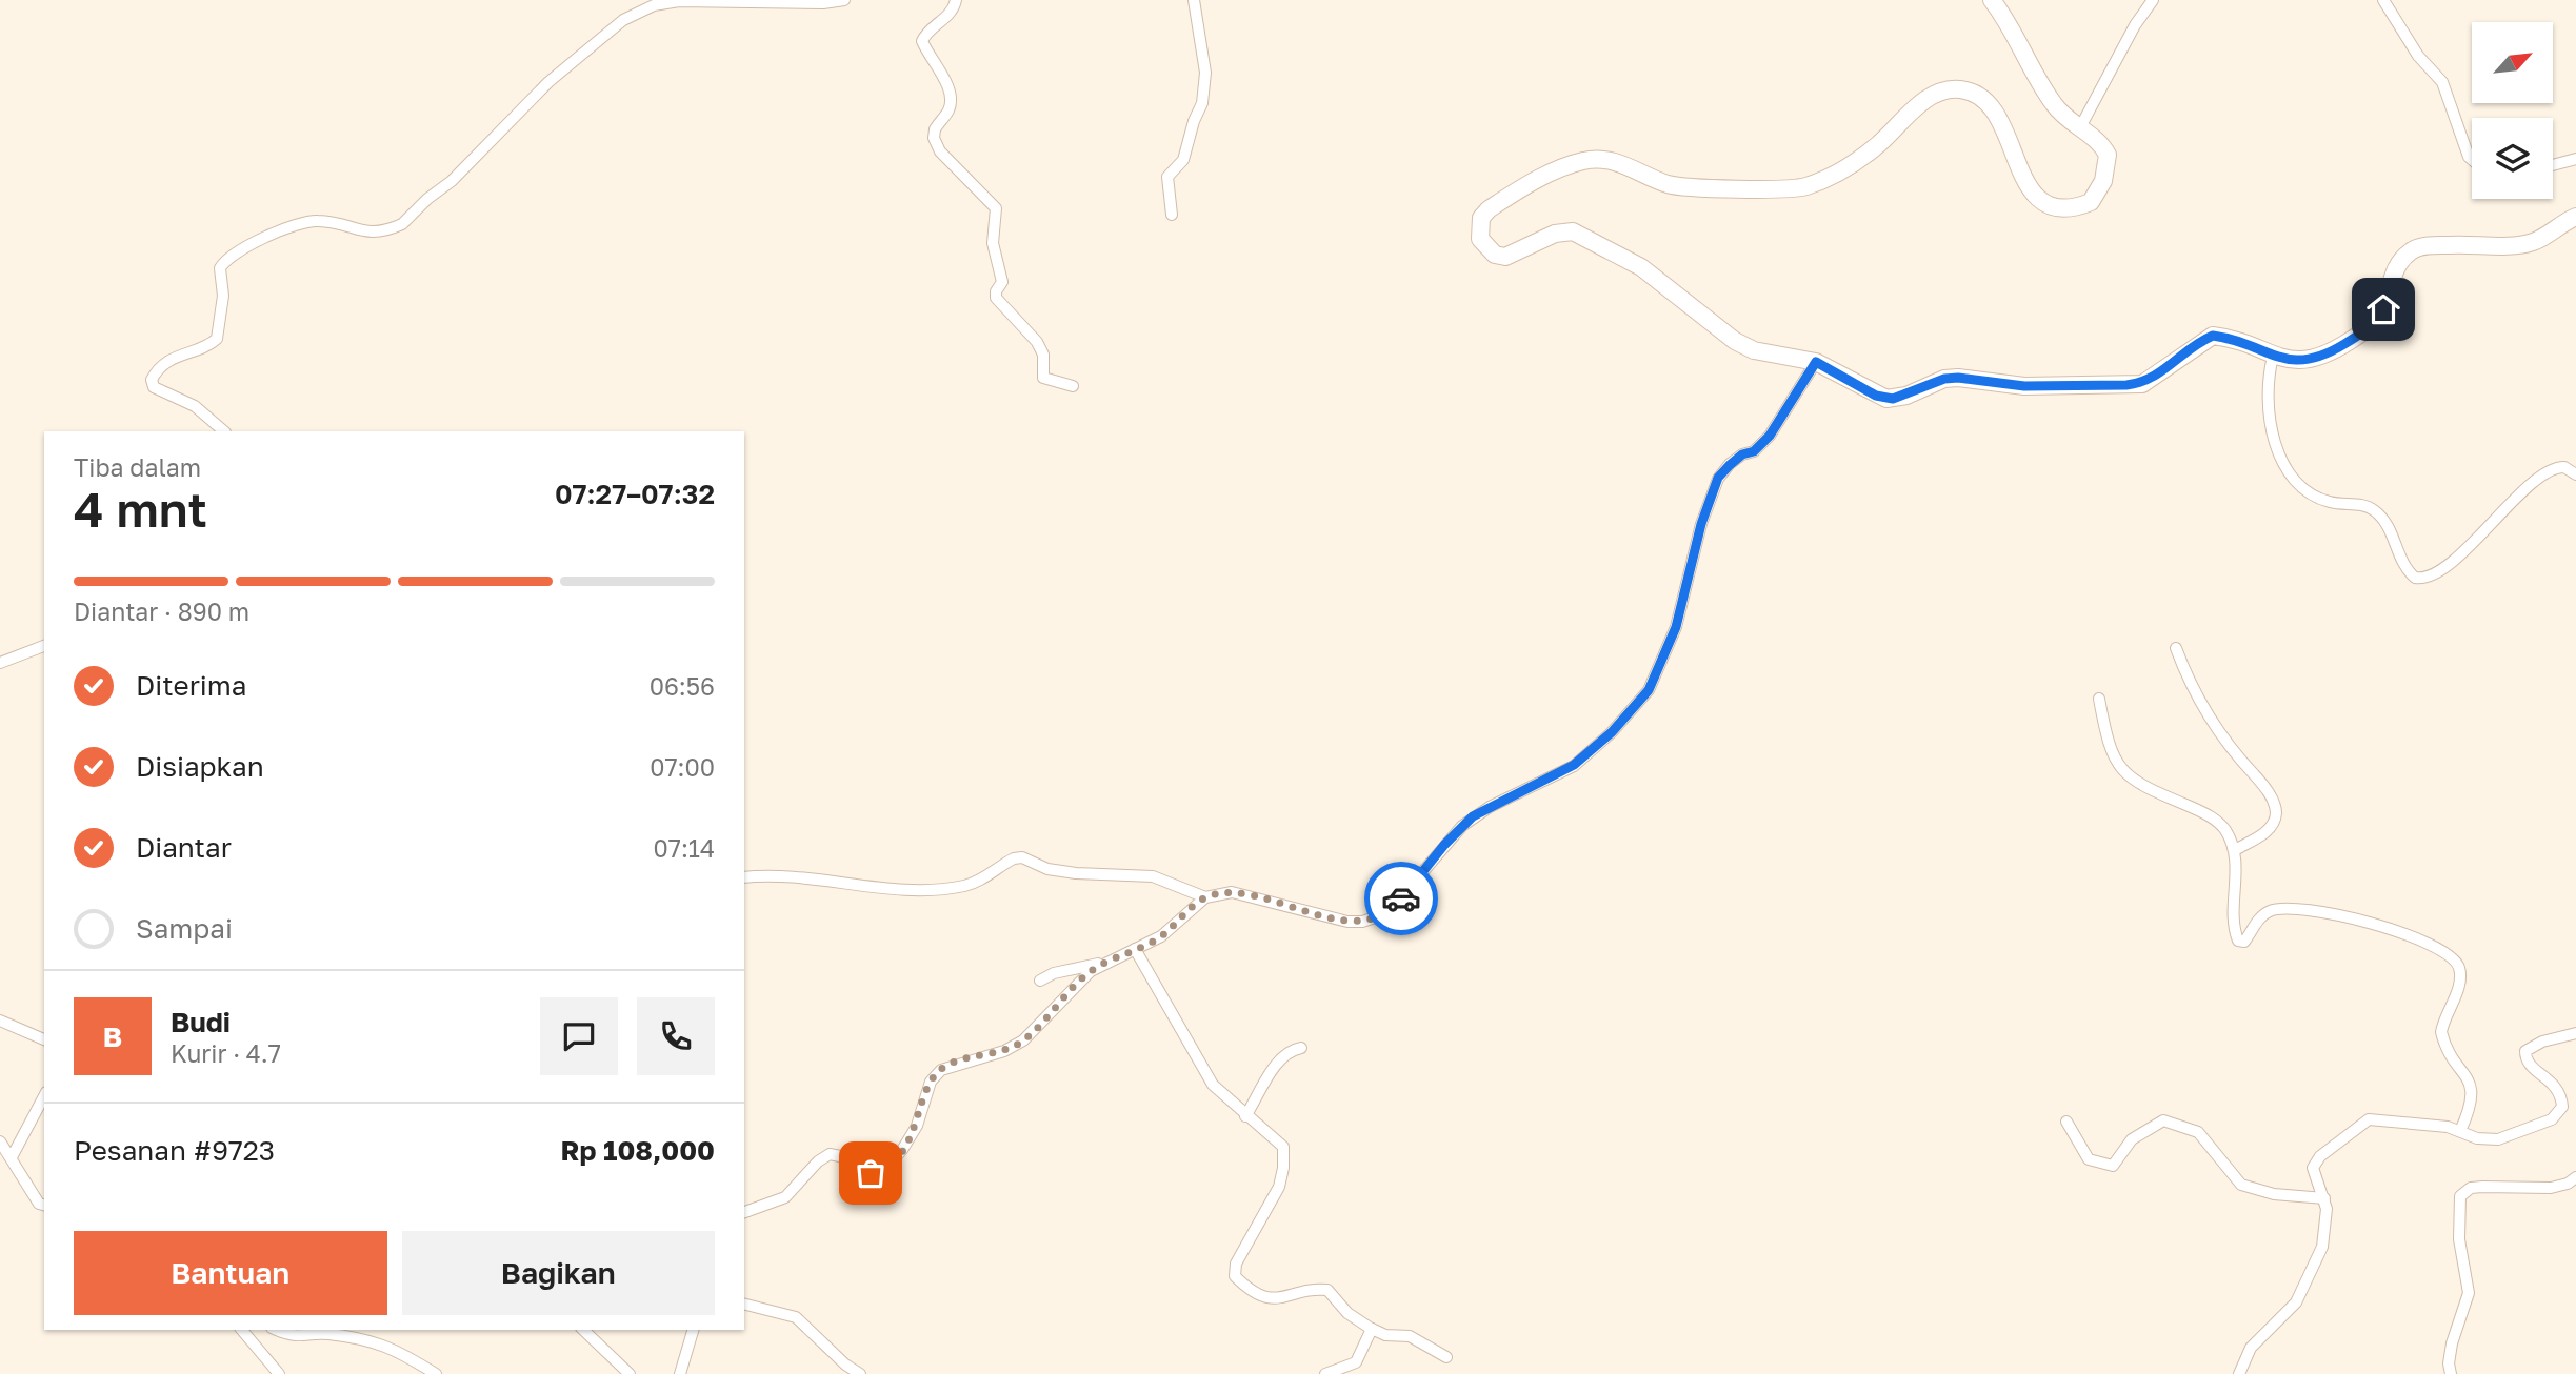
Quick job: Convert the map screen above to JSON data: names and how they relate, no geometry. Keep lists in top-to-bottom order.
{
  "north": "top right",
  "page": {
    "heading": ["4 mnt", "Tiba dalam", "07:27–07:32"],
    "panel": [
      "Budi",
      "Kurir · 4.7",
      "Pesanan #9723",
      "Rp 108,000"
    ],
    "bar": "Diantar · 890 m",
    "list": [
      ["Diterima", "06:56"],
      ["Disiapkan", "07:00"],
      ["Diantar", "07:14"],
      "Sampai"
    ],
    "round": "B",
    "buttons": ["Bantuan", "Bagikan"]
  }
}
